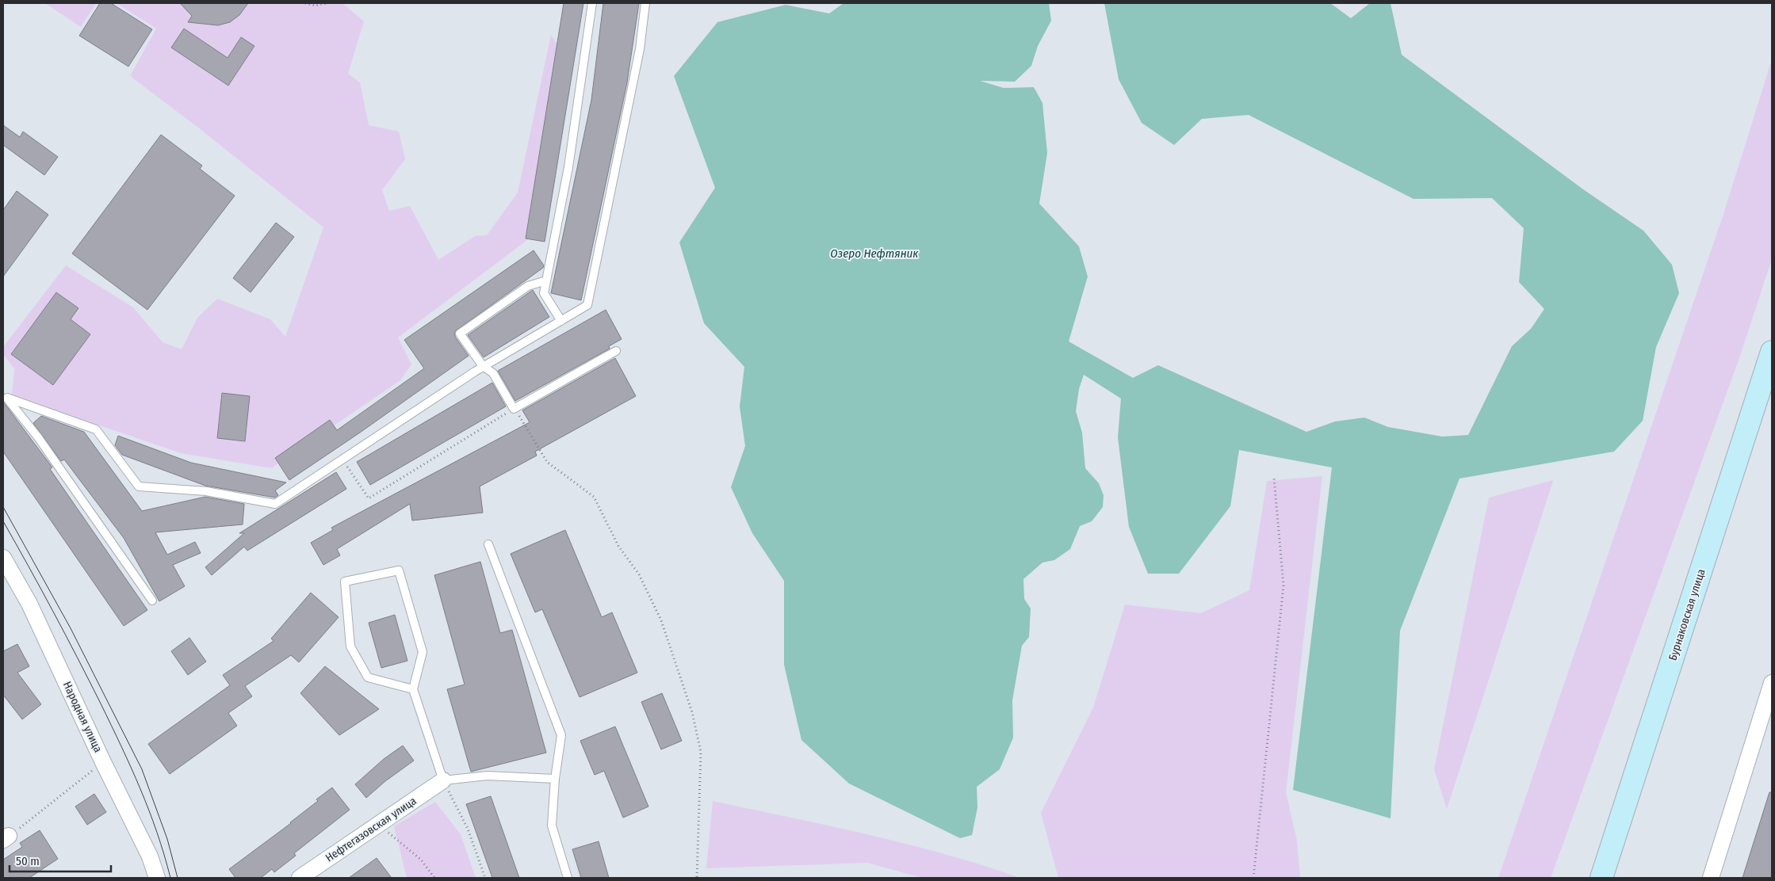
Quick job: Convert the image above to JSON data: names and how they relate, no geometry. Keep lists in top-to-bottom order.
{
  "streets": {
    "main road": ["Бурнаковская улица"],
    "street": ["Народная улица", "Нефтегазовская улица"]
  },
  "water": ["Озеро Нефтяник"],
  "scale_bar": "50 m"
}
